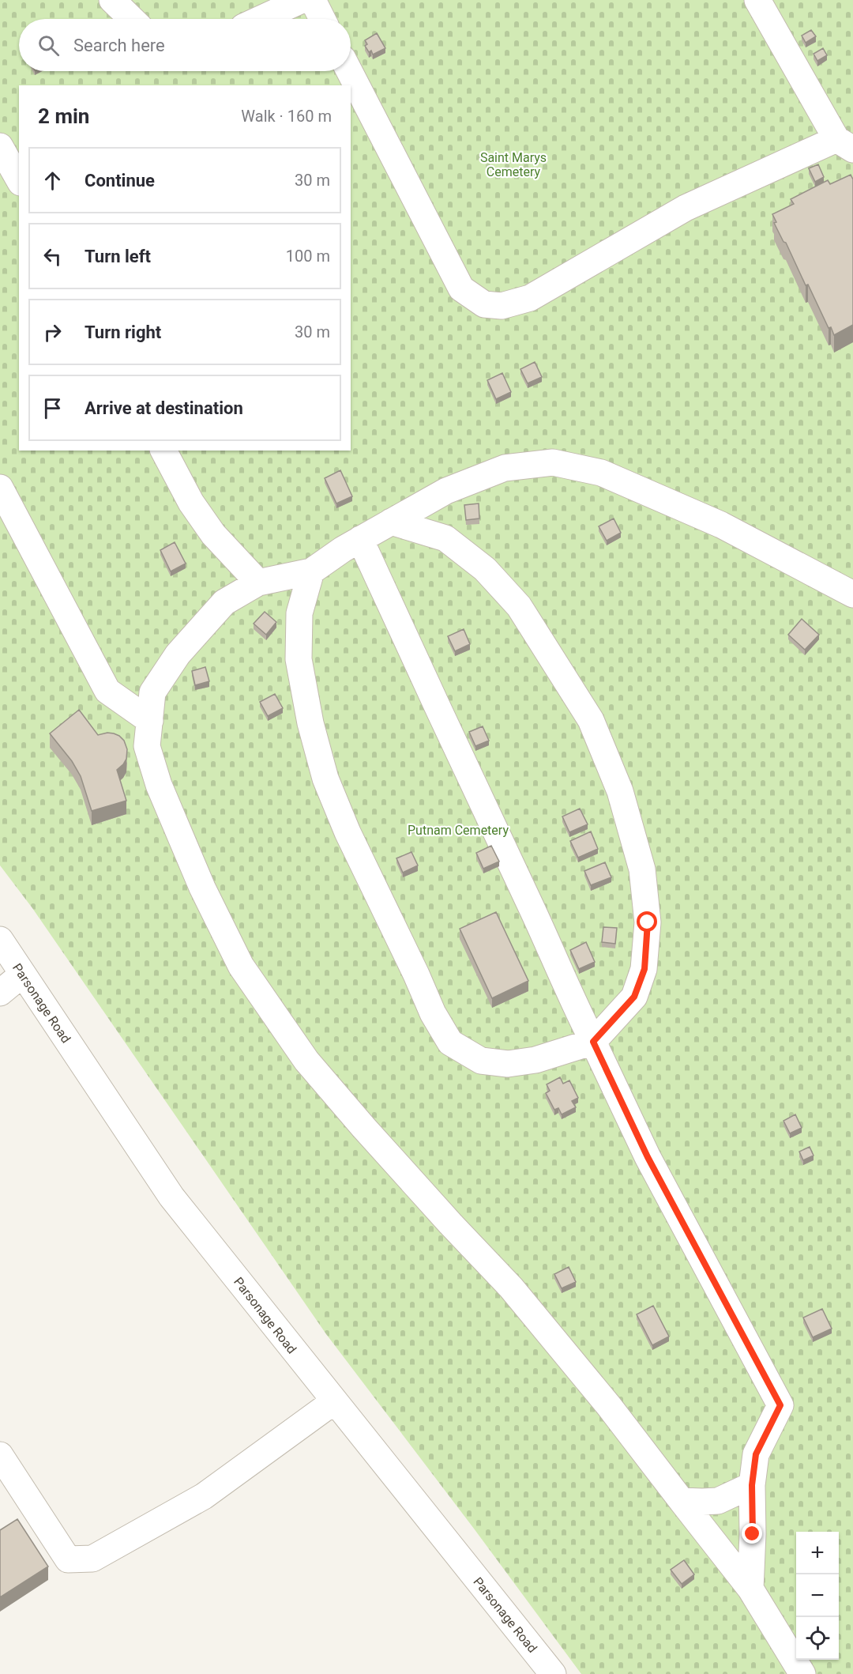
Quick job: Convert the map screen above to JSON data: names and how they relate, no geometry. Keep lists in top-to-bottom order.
{
  "streets": {
    "street": ["Parsonage Road"]
  },
  "parks": ["Saint Marys Cemetery", "Putnam Cemetery"],
  "page": {
    "search": "Search here",
    "heading": ["2 min", "Walk · 160 m"],
    "list": [
      ["Continue", "30 m"],
      ["Turn left", "100 m"],
      ["Turn right", "30 m"],
      "Arrive at destination"
    ],
    "map_buttons": ["+", "−"]
  }
}
